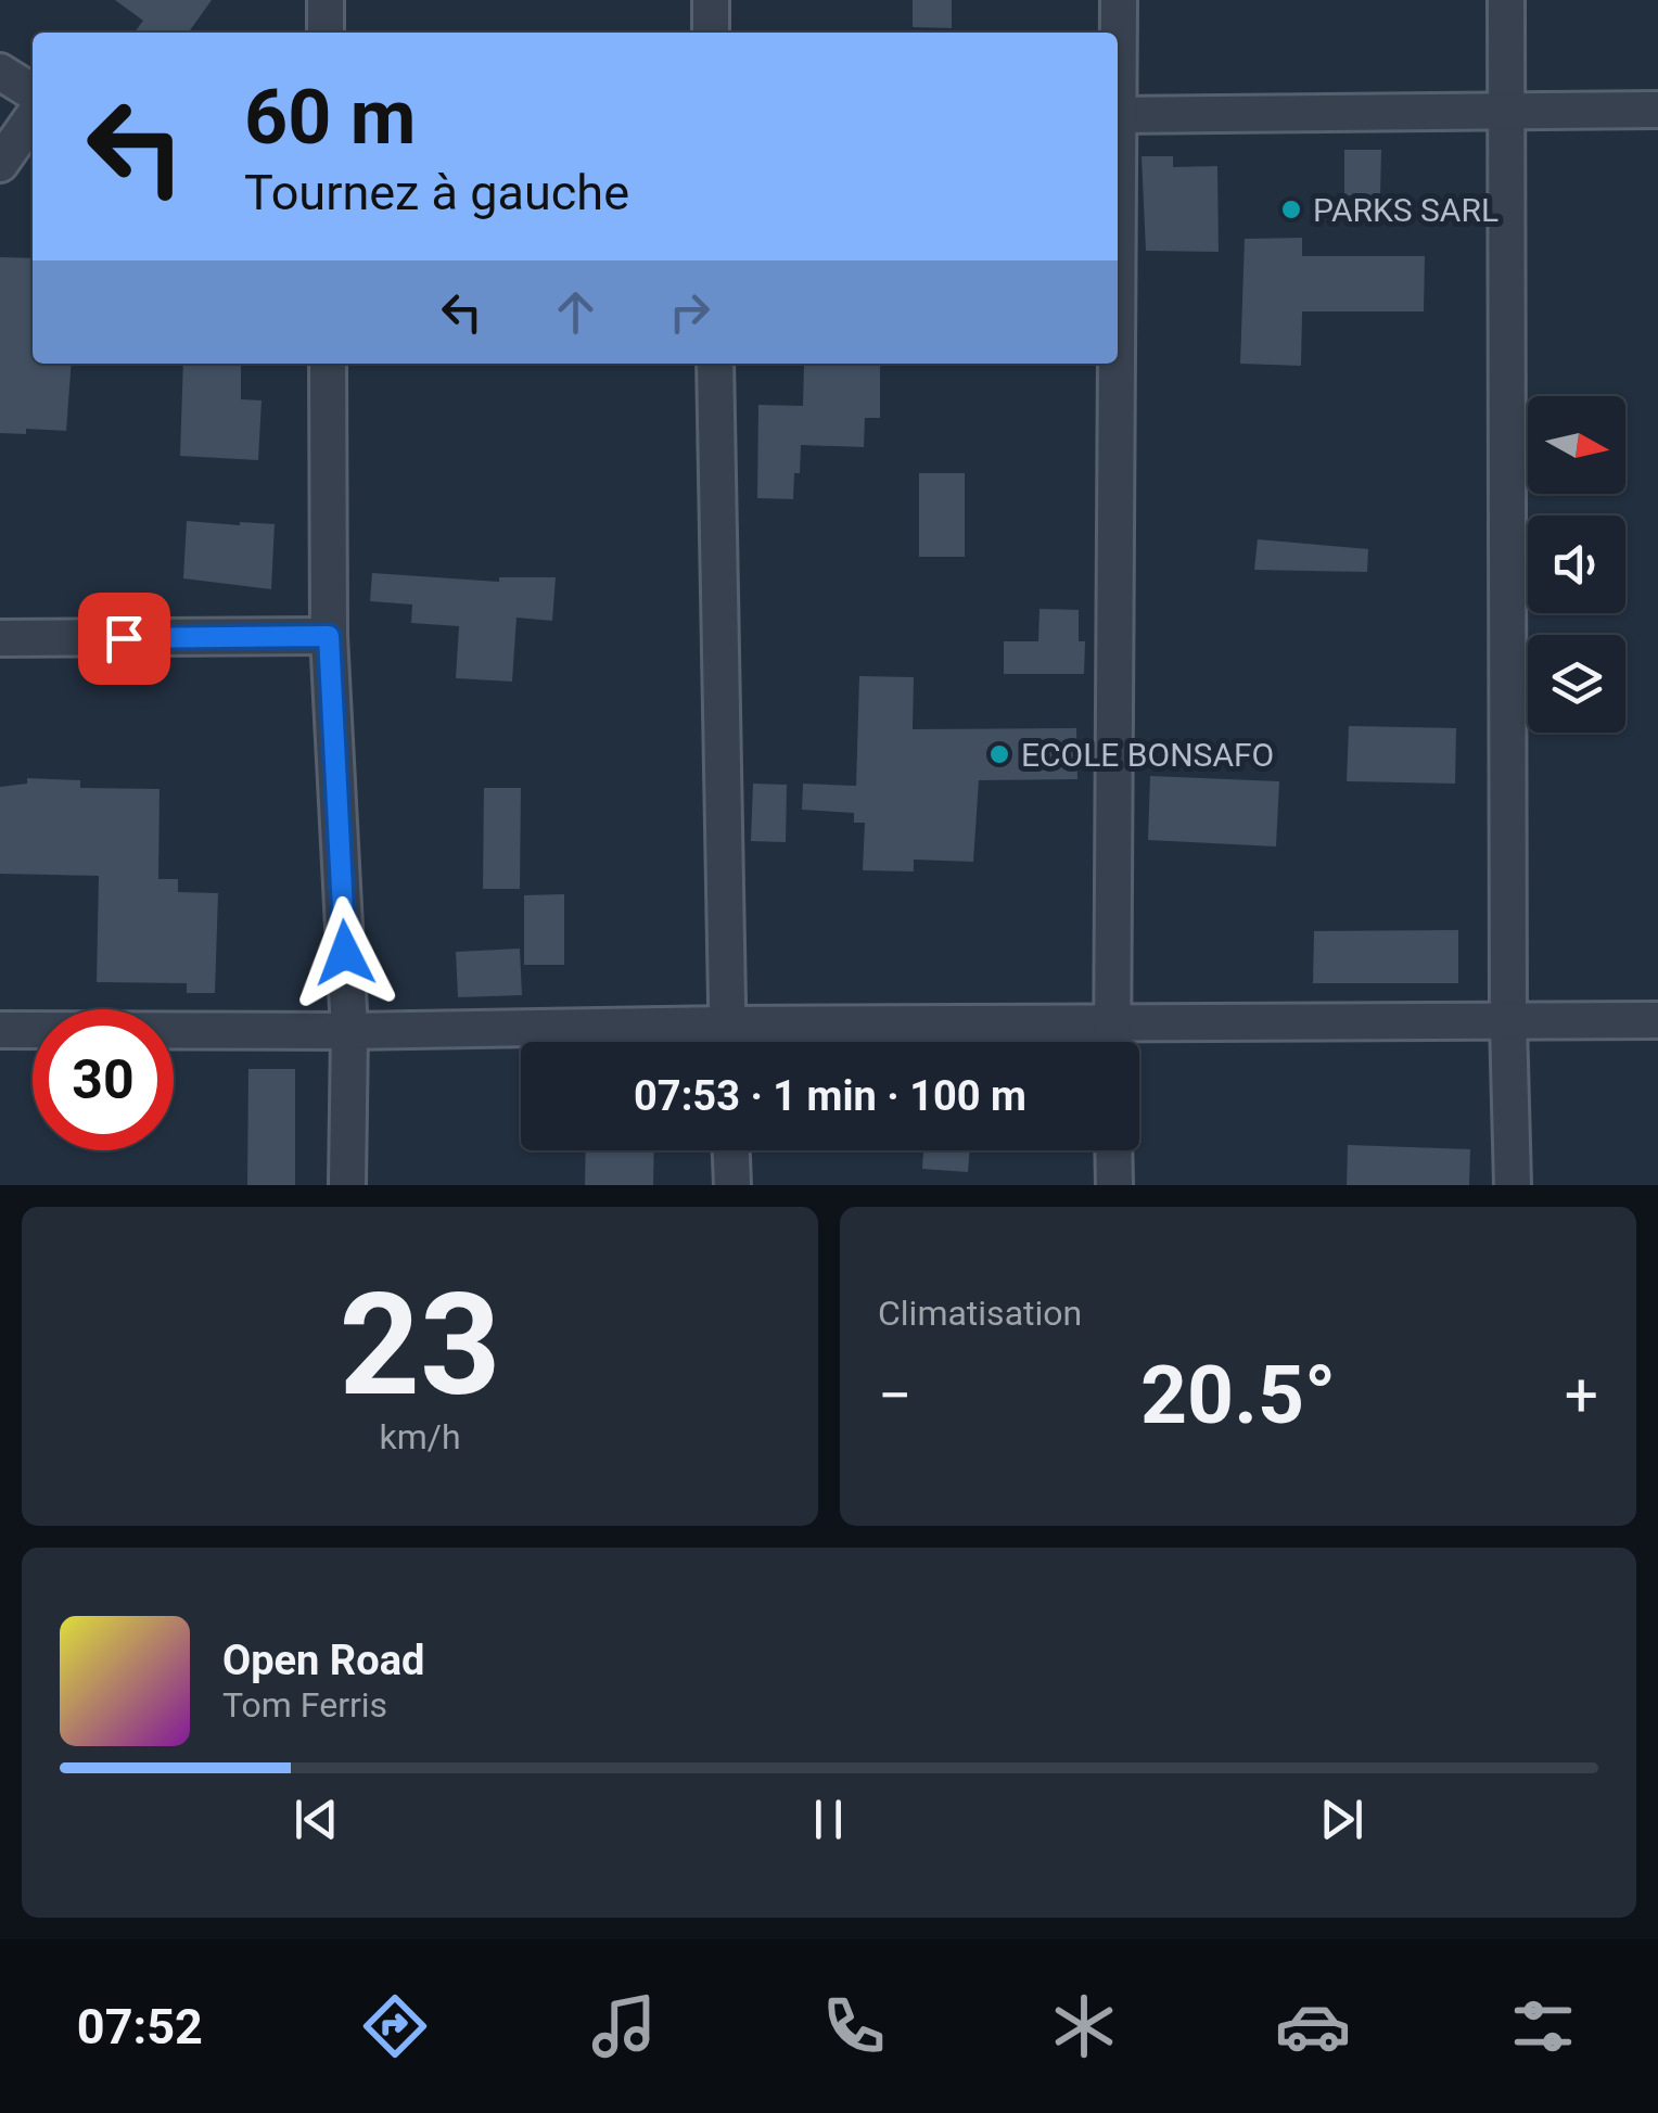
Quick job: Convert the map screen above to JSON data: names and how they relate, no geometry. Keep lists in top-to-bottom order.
{
  "places": ["PARKS SARL", "ECOLE BONSAFO"],
  "north": "right",
  "page": {
    "turn": ["60 m", "Tournez à gauche"],
    "limit": "30",
    "trip": "07:53 · 1 min · 100 m",
    "tile": [
      ["23", "km/h"],
      "Climatisation"
    ],
    "heat": ["−", "20.5°", "+"],
    "song": ["Open Road", "Tom Ferris"],
    "tabs": "07:52"
  }
}
